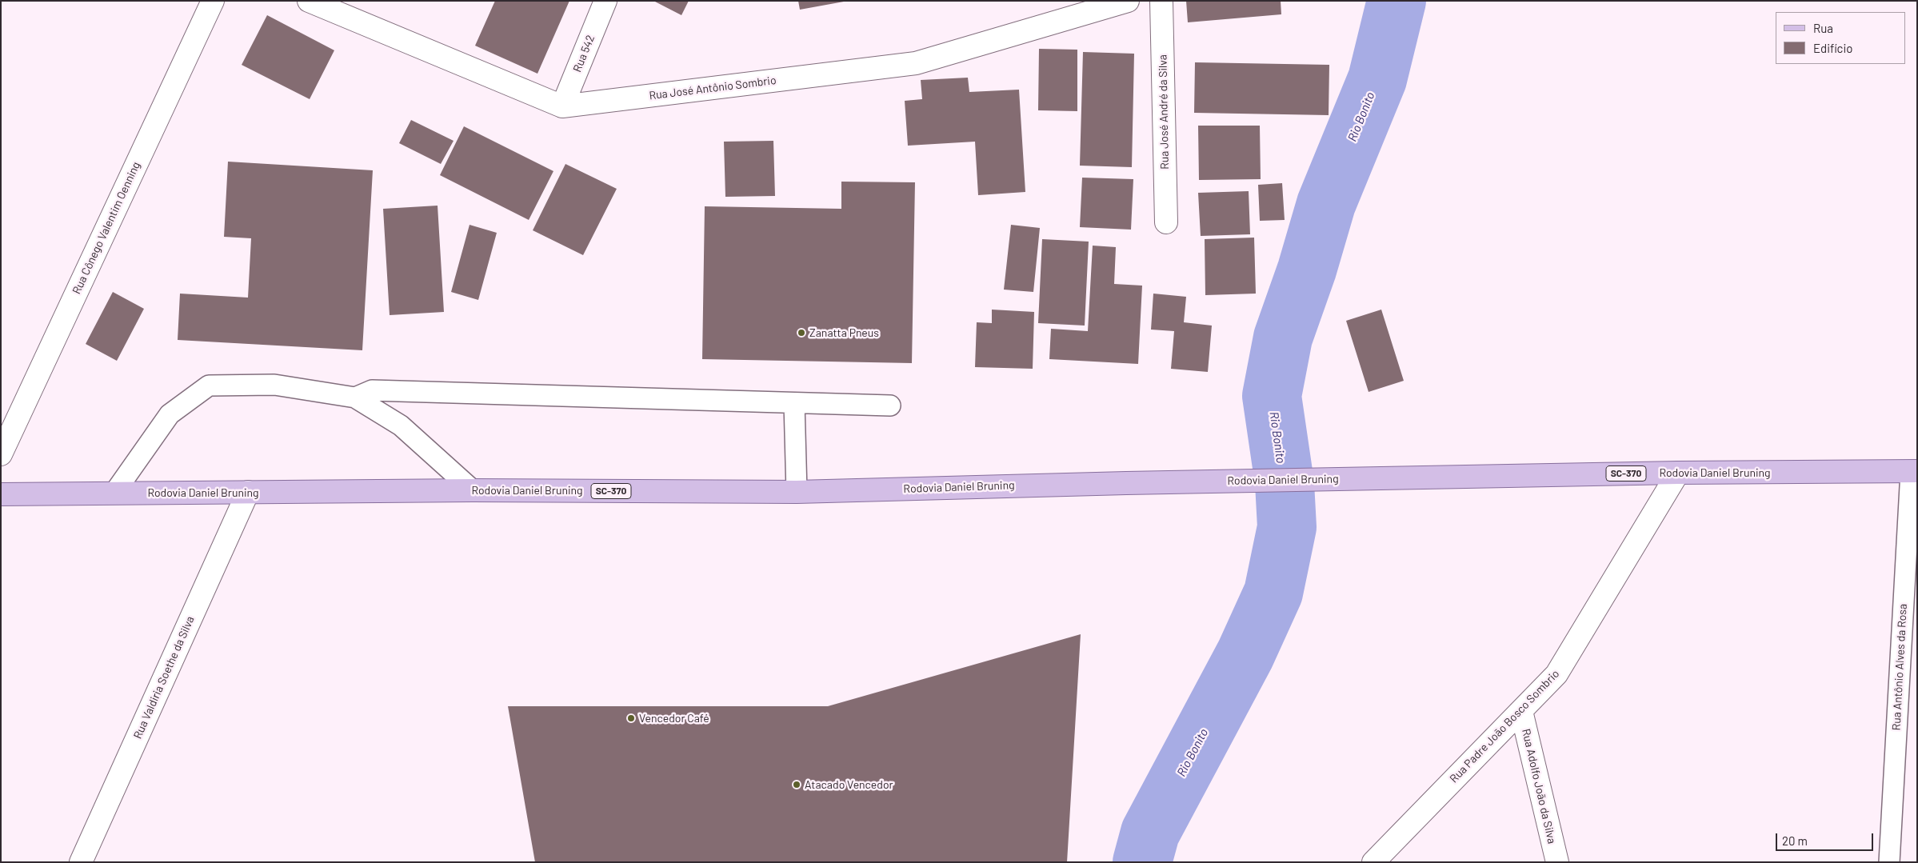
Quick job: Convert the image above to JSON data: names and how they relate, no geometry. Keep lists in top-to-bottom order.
{
  "streets": {
    "main road": ["Rodovia Daniel Bruning", "SC-370"],
    "street": [
      "Rua 542",
      "Rua José Antônio Sombrio",
      "Rua José André da Silva",
      "Rua Cônego Valentim Oenning",
      "Rua Valdiria Soethe da Silva",
      "Rua Padre João Bosco Sombrio",
      "Rua Adolfo João da Silva"
    ],
    "lane": ["Rua Antônio Alves da Rosa"]
  },
  "crossings": [
    ["Rua 542", "Rua José Antônio Sombrio"],
    ["Rodovia Daniel Bruning", "Rua Antônio Alves da Rosa"],
    ["Rodovia Daniel Bruning", "Rua Valdiria Soethe da Silva"],
    ["Rodovia Daniel Bruning", "Rua Padre João Bosco Sombrio"],
    ["Rua Padre João Bosco Sombrio", "Rua Adolfo João da Silva"]
  ],
  "water": ["Rio Bonito"],
  "places": ["Zanatta Pneus", "Vencedor Café", "Atacado Vencedor"],
  "legend": ["Rua", "Edifício"],
  "scale_bar": "20 m"
}
